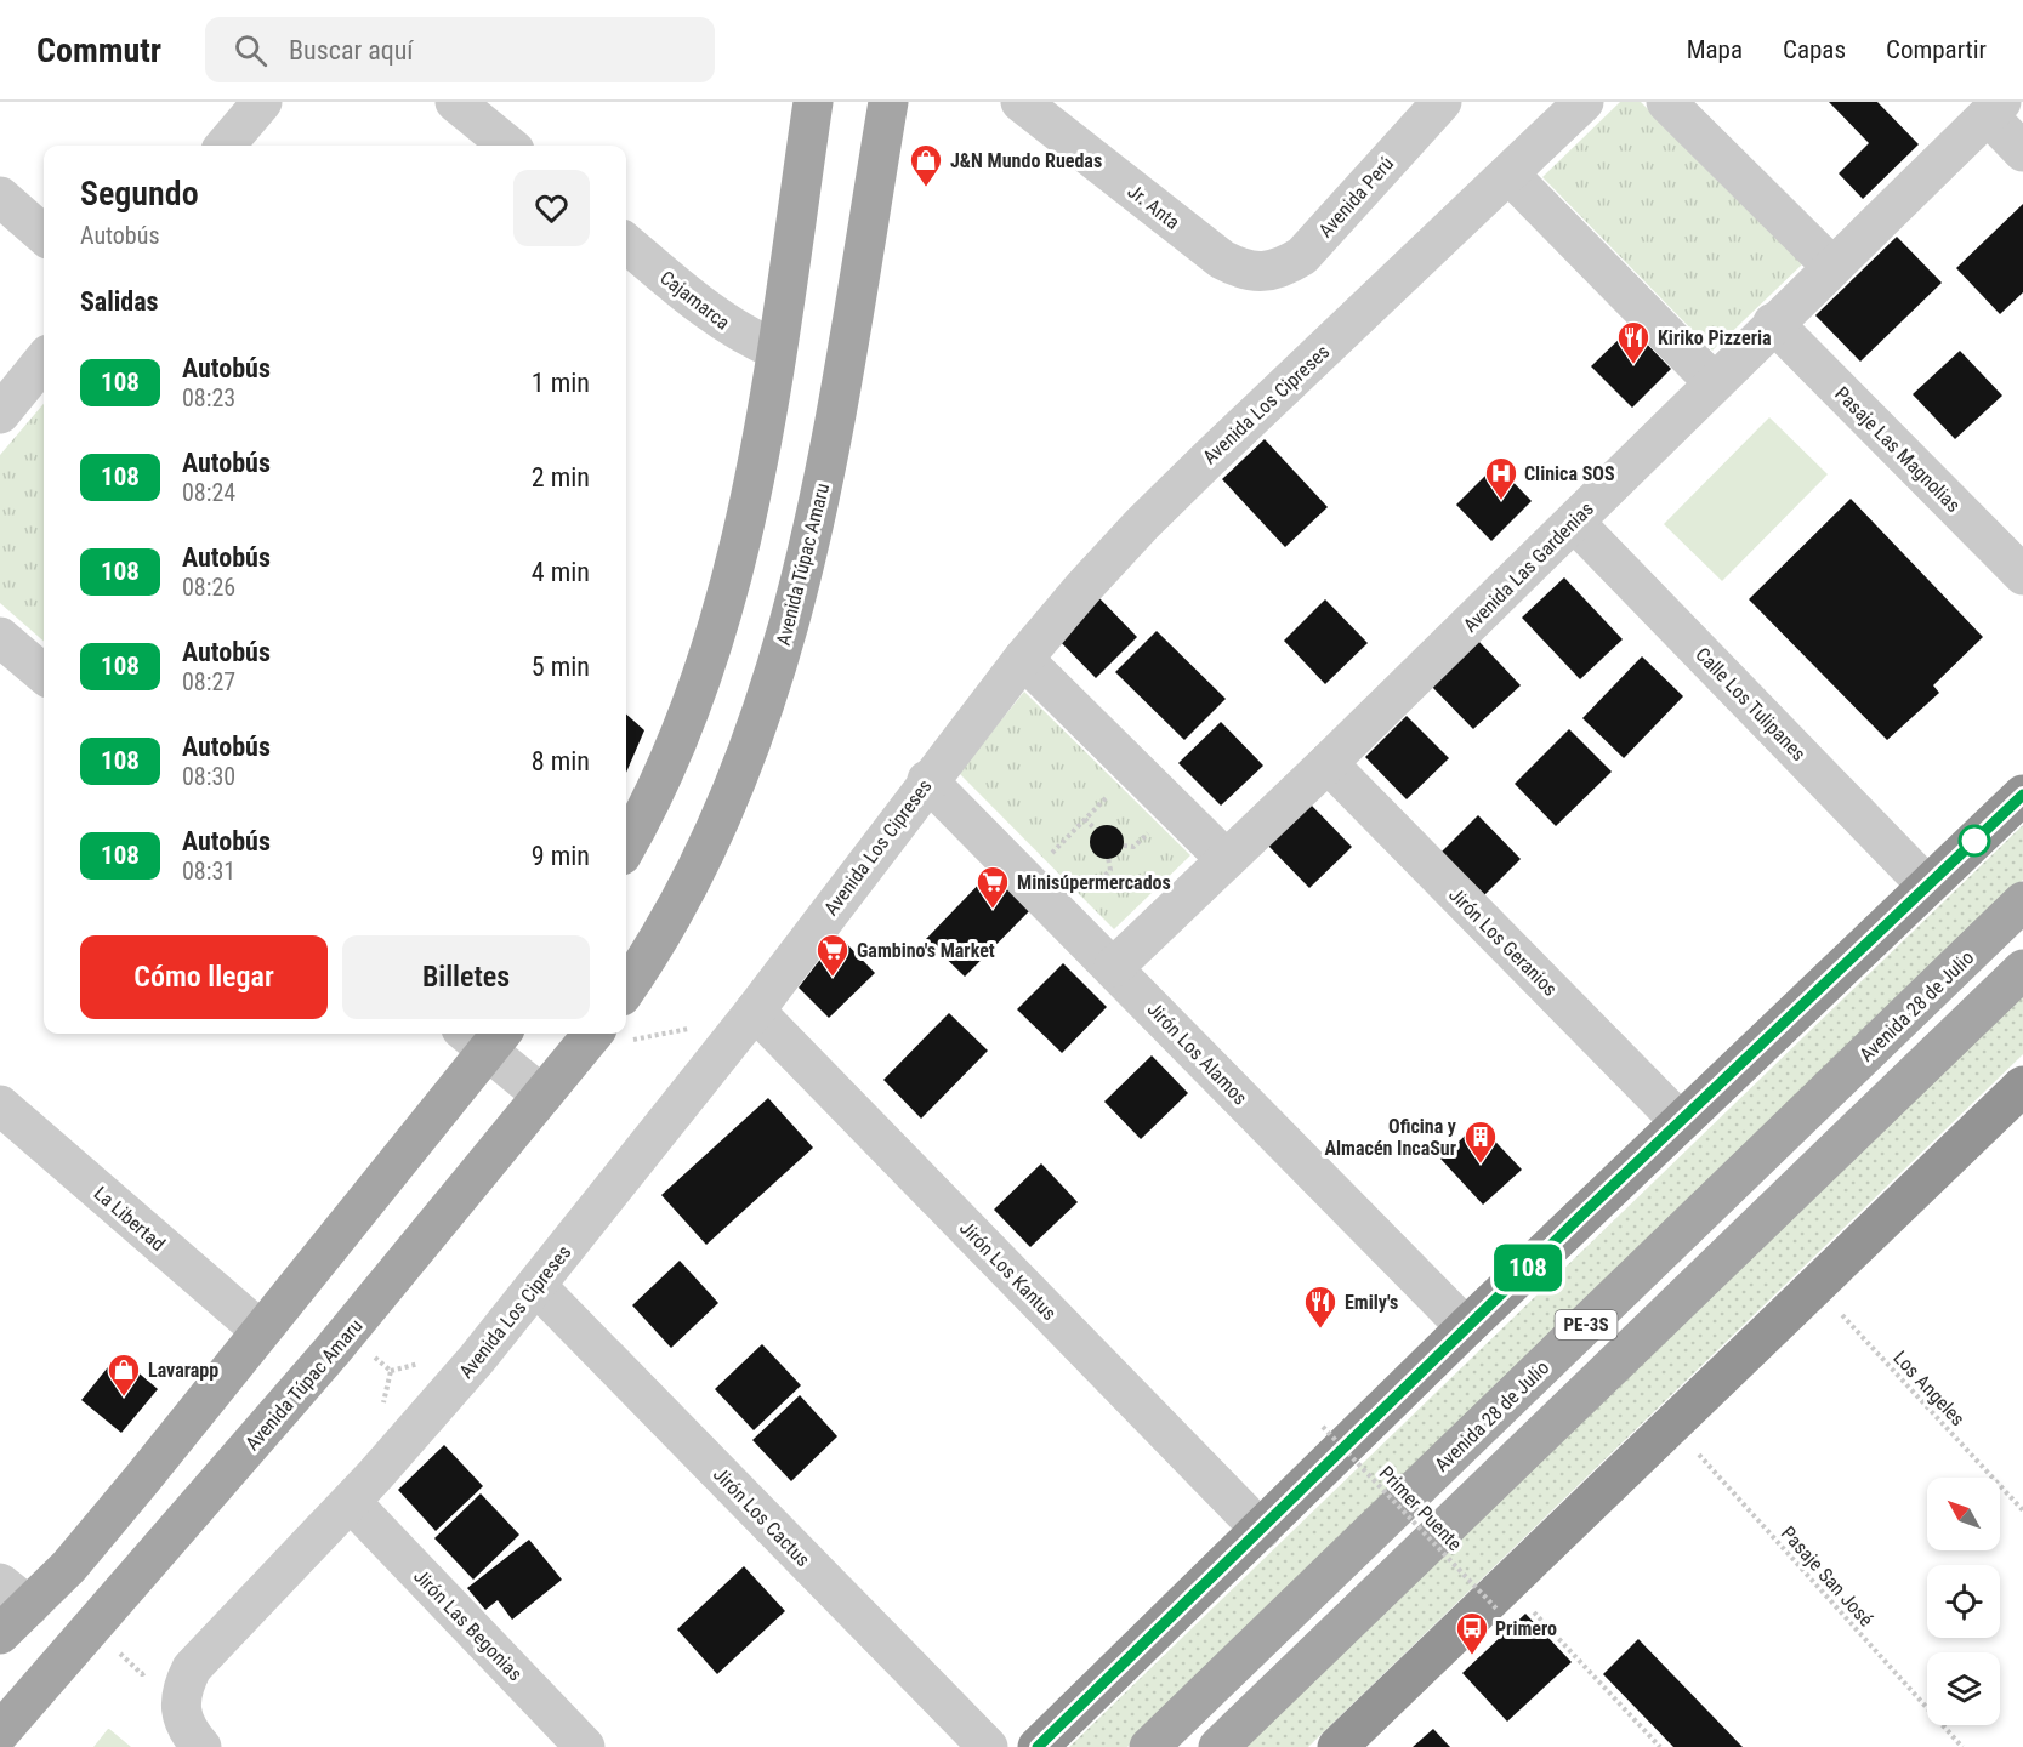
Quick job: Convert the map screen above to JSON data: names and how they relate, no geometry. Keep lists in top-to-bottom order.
{
  "streets": {
    "main road": ["Avenida Túpac Amaru", "Avenida 28 de Julio", "PE-3S"],
    "street": [
      "Avenida Perú",
      "Jr. Anta",
      "Cajamarca",
      "Avenida Los Cipreses",
      "Pasaje Las Magnolias",
      "Avenida Las Gardenias",
      "Calle Los Tulipanes",
      "Jirón Los Geranios",
      "Jirón Los Alamos",
      "La Libertad",
      "Jirón Los Kantus",
      "Jirón Los Cactus",
      "Jirón Las Begonias"
    ],
    "path": ["Los Angeles", "Primer Puente", "Pasaje San José"]
  },
  "crossings": [
    ["Avenida Perú", "Jr. Anta"],
    ["Avenida Los Cipreses", "Jirón Los Alamos"],
    ["Avenida Los Cipreses", "Jirón Los Kantus"],
    ["Avenida Los Cipreses", "Jirón Los Cactus"],
    ["Avenida Los Cipreses", "Jirón Las Begonias"],
    ["Pasaje Las Magnolias", "Avenida Las Gardenias"],
    ["Avenida Las Gardenias", "Calle Los Tulipanes"],
    ["Avenida Las Gardenias", "Jirón Los Geranios"],
    ["Avenida Las Gardenias", "Jirón Los Alamos"]
  ],
  "places": {
    "shop": ["J&N Mundo Ruedas", "Lavarapp"],
    "restaurant": ["Kiriko Pizzeria", "Emily's"],
    "hospital": ["Clinica SOS"],
    "supermarket": ["Minisúpermercados", "Gambino's Market"],
    "building": ["Oficina y Almacén IncaSur"],
    "bus stop": ["Primero"]
  },
  "lines": ["bus line 108"],
  "north": "top left",
  "page": {
    "header": "Commutr",
    "search": "Buscar aquí",
    "nav": ["Mapa", "Capas", "Compartir"],
    "on_map": "108",
    "heading": [
      ["Segundo", "Autobús"],
      "Salidas"
    ],
    "list": [
      {
        "mark": "108",
        "name": "Autobús",
        "note": "08:23",
        "value": "1 min"
      },
      {
        "mark": "108",
        "name": "Autobús",
        "note": "08:24",
        "value": "2 min"
      },
      {
        "mark": "108",
        "name": "Autobús",
        "note": "08:26",
        "value": "4 min"
      },
      {
        "mark": "108",
        "name": "Autobús",
        "note": "08:27",
        "value": "5 min"
      },
      {
        "mark": "108",
        "name": "Autobús",
        "note": "08:30",
        "value": "8 min"
      },
      {
        "mark": "108",
        "name": "Autobús",
        "note": "08:31",
        "value": "9 min"
      }
    ],
    "buttons": ["Cómo llegar", "Billetes"]
  }
}
